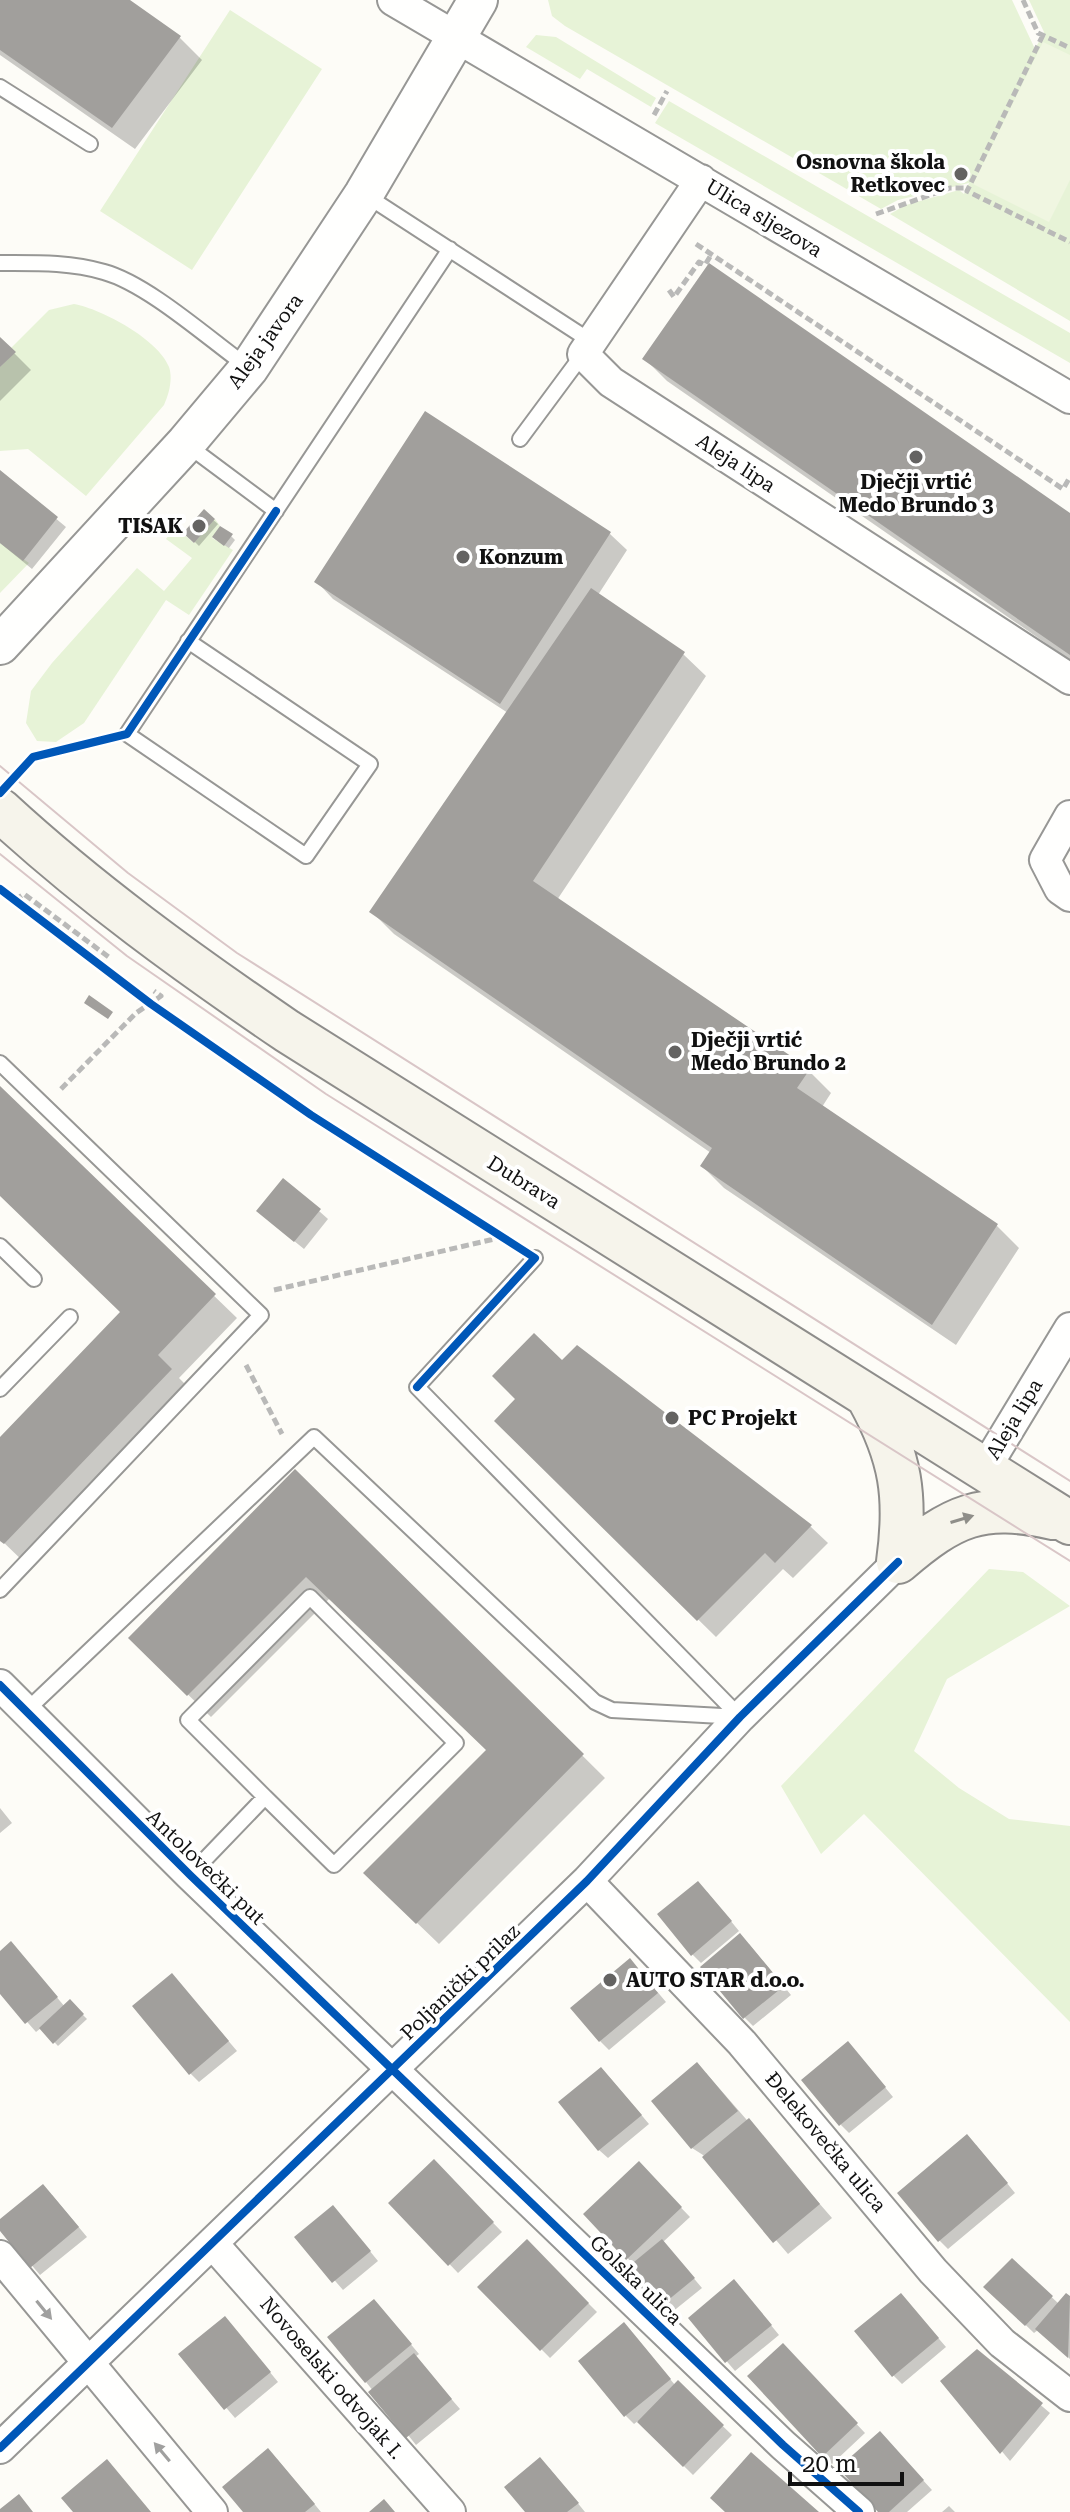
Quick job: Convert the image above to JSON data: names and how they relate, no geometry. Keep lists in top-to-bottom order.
{
  "streets": {
    "main road": ["Dubrava"],
    "street": [
      "Ulica sljezova",
      "Aleja javora",
      "Aleja lipa",
      "Antolovečki put",
      "Poljanički prilaz",
      "Đelekovečka ulica",
      "Golska ulica",
      "Novoselski odvojak I."
    ]
  },
  "crossings": [
    ["Ulica sljezova", "Aleja javora"],
    ["Aleja lipa", "Dubrava"],
    ["Antolovečki put", "Poljanički prilaz"],
    ["Antolovečki put", "Golska ulica"],
    ["Poljanički prilaz", "Đelekovečka ulica"],
    ["Poljanički prilaz", "Golska ulica"],
    ["Poljanički prilaz", "Novoselski odvojak I."]
  ],
  "places": [
    "Osnovna škola Retkovec",
    "Dječji vrtić Medo Brundo 3",
    "TISAK",
    "Konzum",
    "Dječji vrtić Medo Brundo 2",
    "PC Projekt",
    "AUTO STAR d.o.o."
  ],
  "scale_bar": "20 m"
}
